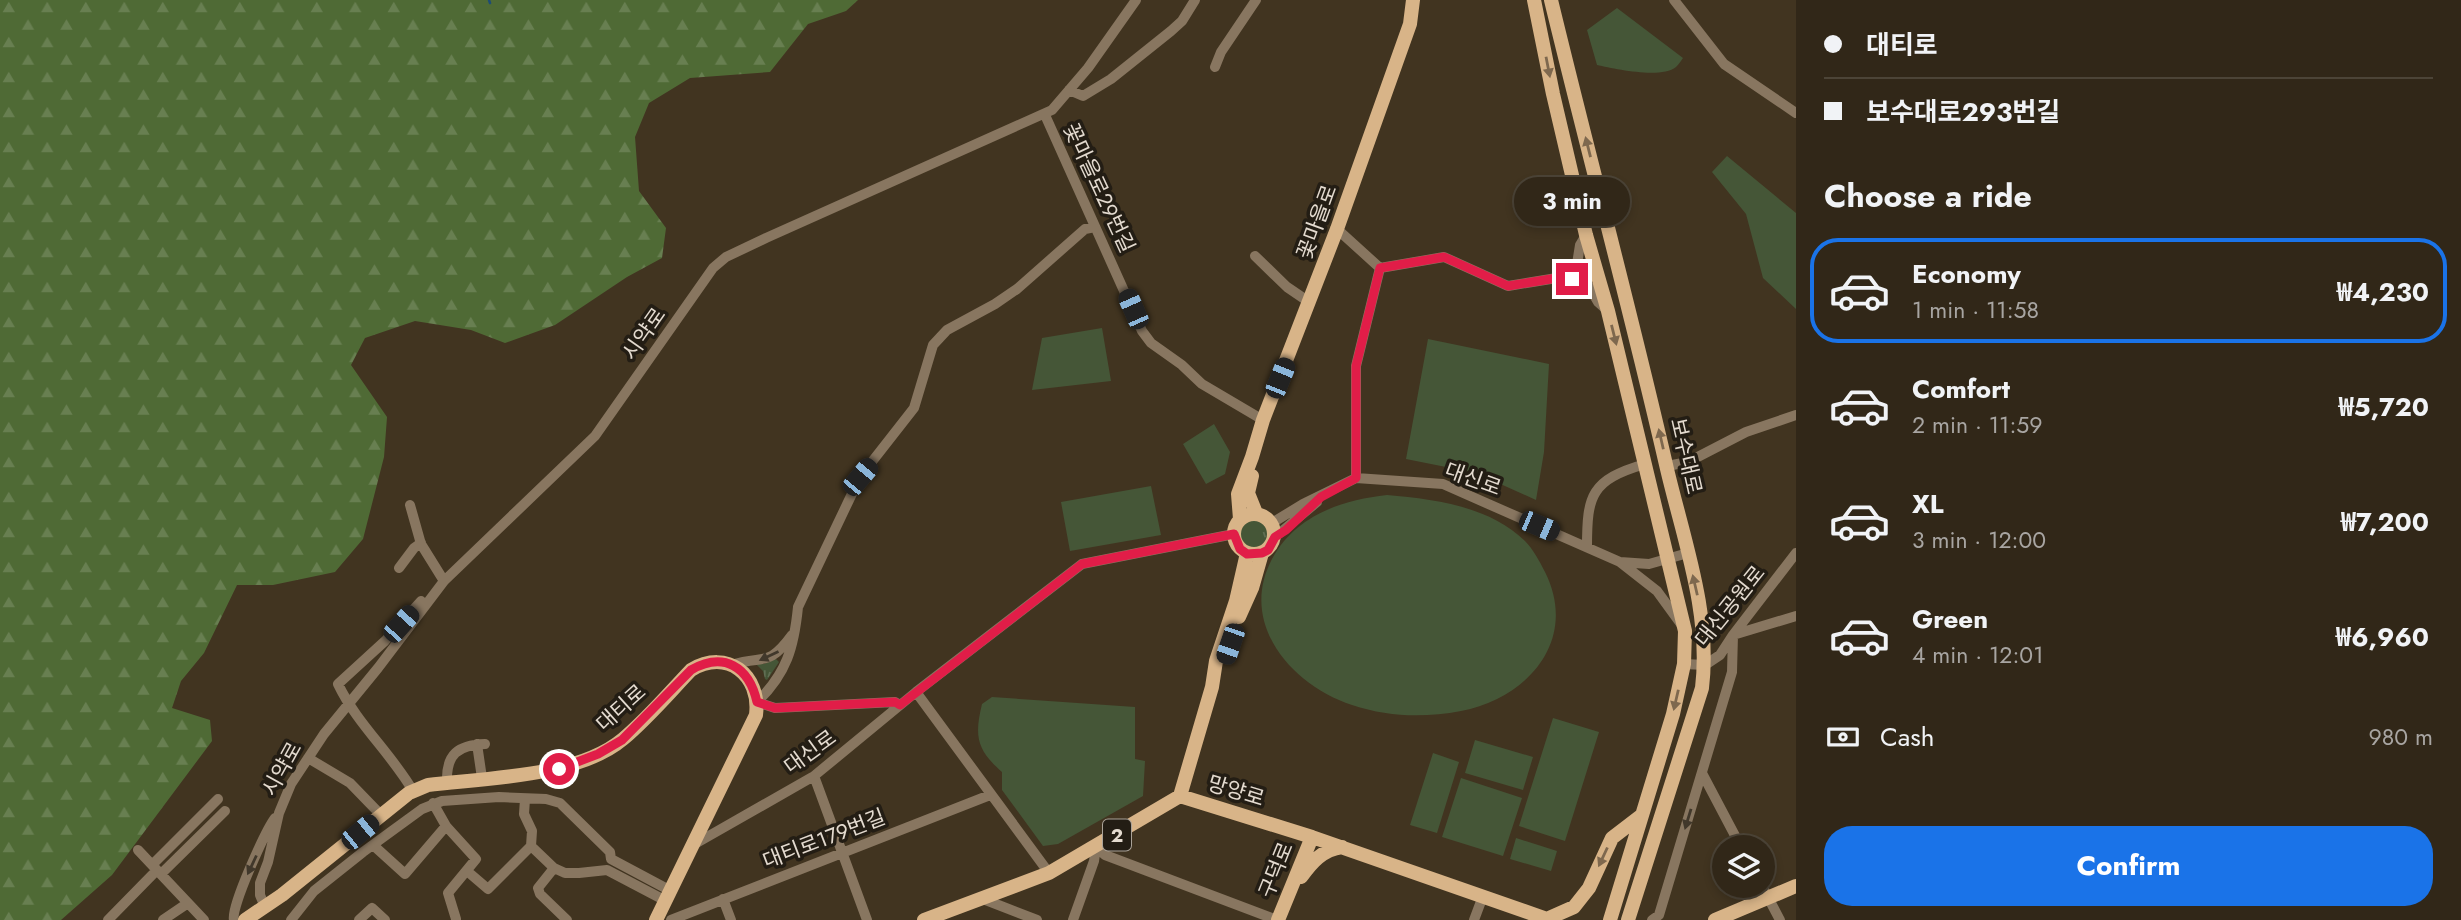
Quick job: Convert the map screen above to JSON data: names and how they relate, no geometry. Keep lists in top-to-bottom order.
{
  "streets": {
    "main road": [
      "꽃마을로",
      "보수대로",
      "대티로",
      "망양로",
      "2",
      "구덕로"
    ],
    "street": [
      "꽃마을로29번길",
      "시약로",
      "대신로",
      "대신공원로",
      "대티로179번길"
    ]
  },
  "crossings": [
    ["꽃마을로29번길", "꽃마을로"],
    ["꽃마을로29번길", "시약로"],
    ["꽃마을로", "대신로"],
    ["시약로", "대티로"],
    ["보수대로", "대신로"],
    ["보수대로", "대신공원로"],
    ["망양로", "구덕로"]
  ],
  "page": {
    "banner": ["대티로", "보수대로293번길"],
    "heading": "Choose a ride",
    "bubble": "3 min",
    "list": [
      {
        "name": "Economy",
        "note": "1 min · 11:58",
        "value": "₩4,230"
      },
      {
        "name": "Comfort",
        "note": "2 min · 11:59",
        "value": "₩5,720"
      },
      {
        "name": "XL",
        "note": "3 min · 12:00",
        "value": "₩7,200"
      },
      {
        "name": "Green",
        "note": "4 min · 12:01",
        "value": "₩6,960"
      }
    ],
    "pay": ["Cash", "980 m"],
    "buttons": "Confirm"
  }
}
